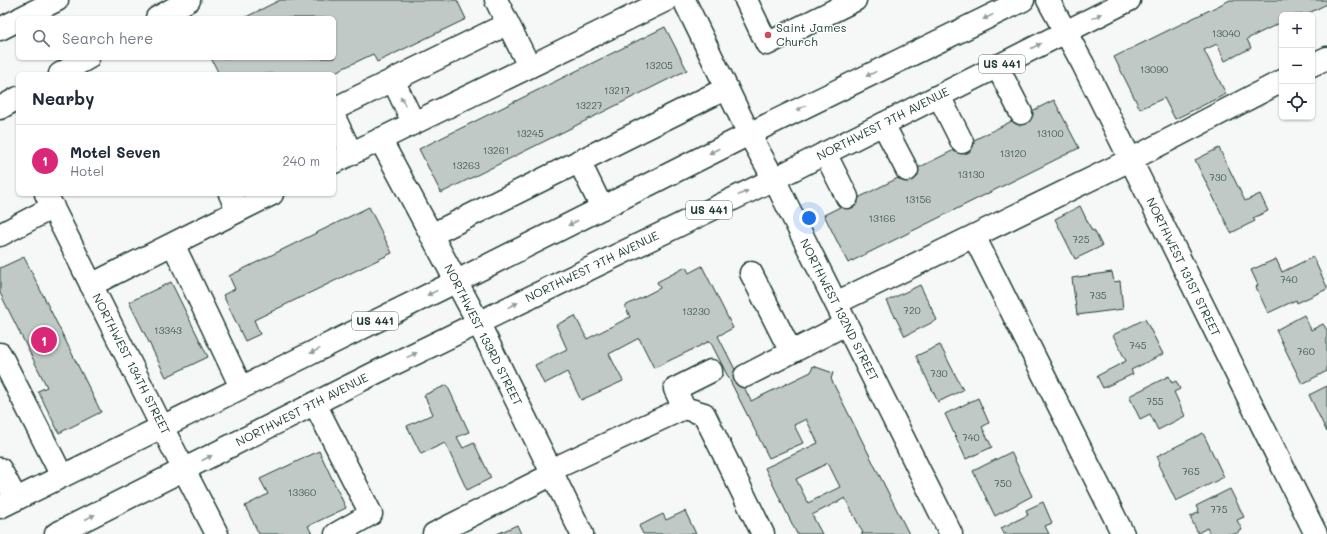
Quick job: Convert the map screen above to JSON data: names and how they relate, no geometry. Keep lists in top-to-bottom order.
{
  "streets": {
    "main road": [
      "US 441",
      "NORTHWEST 7TH AVENUE",
      "NORTHWEST 131ST STREET",
      "NORTHWEST 132ND STREET",
      "NORTHWEST 133RD STREET",
      "NORTHWEST 134TH STREET"
    ]
  },
  "crossings": [
    ["US 441", "NORTHWEST 132ND STREET"],
    ["US 441", "NORTHWEST 133RD STREET"],
    ["US 441", "NORTHWEST 134TH STREET"],
    ["NORTHWEST 7TH AVENUE", "NORTHWEST 131ST STREET"],
    ["NORTHWEST 7TH AVENUE", "NORTHWEST 132ND STREET"],
    ["NORTHWEST 7TH AVENUE", "NORTHWEST 133RD STREET"],
    ["NORTHWEST 7TH AVENUE", "NORTHWEST 134TH STREET"]
  ],
  "places": ["Saint James Church"],
  "house_numbers": [
    "13040",
    "13205",
    "13090",
    "13217",
    "13227",
    "13245",
    "13100",
    "13261",
    "13120",
    "13263",
    "13130",
    "730",
    "13156",
    "13166",
    "725",
    "740",
    "735",
    "720",
    "13230",
    "13343",
    "745",
    "760",
    "730",
    "755",
    "740",
    "765",
    "750",
    "13360",
    "775"
  ],
  "page": {
    "map_buttons": ["+", "−"],
    "search": "Search here",
    "heading": "Nearby",
    "list": [
      {
        "mark": "1",
        "name": "Motel Seven",
        "note": "Hotel",
        "value": "240 m"
      }
    ],
    "pins": "1"
  }
}
